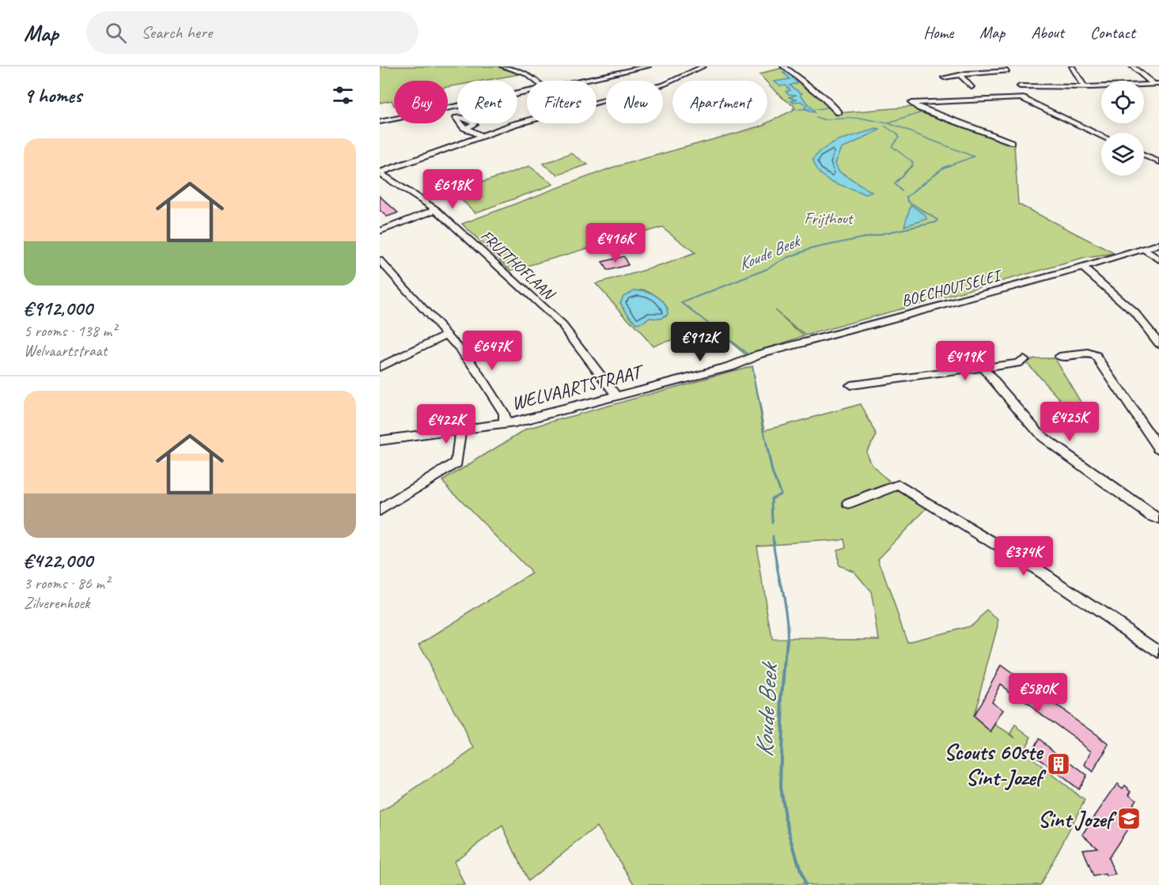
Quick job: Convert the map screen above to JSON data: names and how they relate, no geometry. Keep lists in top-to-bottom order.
{
  "streets": {
    "street": ["FRUITHOFLAAN", "BOECHOUTSELEI", "WELVAARTSTRAAT"]
  },
  "crossings": [
    ["FRUITHOFLAAN", "WELVAARTSTRAAT"],
    ["BOECHOUTSELEI", "WELVAARTSTRAAT"]
  ],
  "water": ["Koude Beek"],
  "parks": ["Frijthout"],
  "places": {
    "building": ["Scouts 60ste Sint-Jozef"],
    "school or university": ["Sint Jozef"]
  },
  "page": {
    "header": "Map",
    "search": "Search here",
    "nav": [
      "Home",
      "Map",
      "About",
      "Contact"
    ],
    "heading": "9 homes",
    "chip": [
      "Buy",
      "Rent",
      "Filters",
      "New",
      "Apartment"
    ],
    "list": [
      {
        "name": "€912,000",
        "note": "5 rooms · 138 m² · Welvaartstraat"
      },
      {
        "name": "€422,000",
        "note": "3 rooms · 86 m² · Zilverenhoek"
      }
    ],
    "price": [
      "€618K",
      "€416K",
      "€912K",
      "€647K",
      "€419K",
      "€425K",
      "€422K",
      "€374K",
      "€580K"
    ]
  }
}
